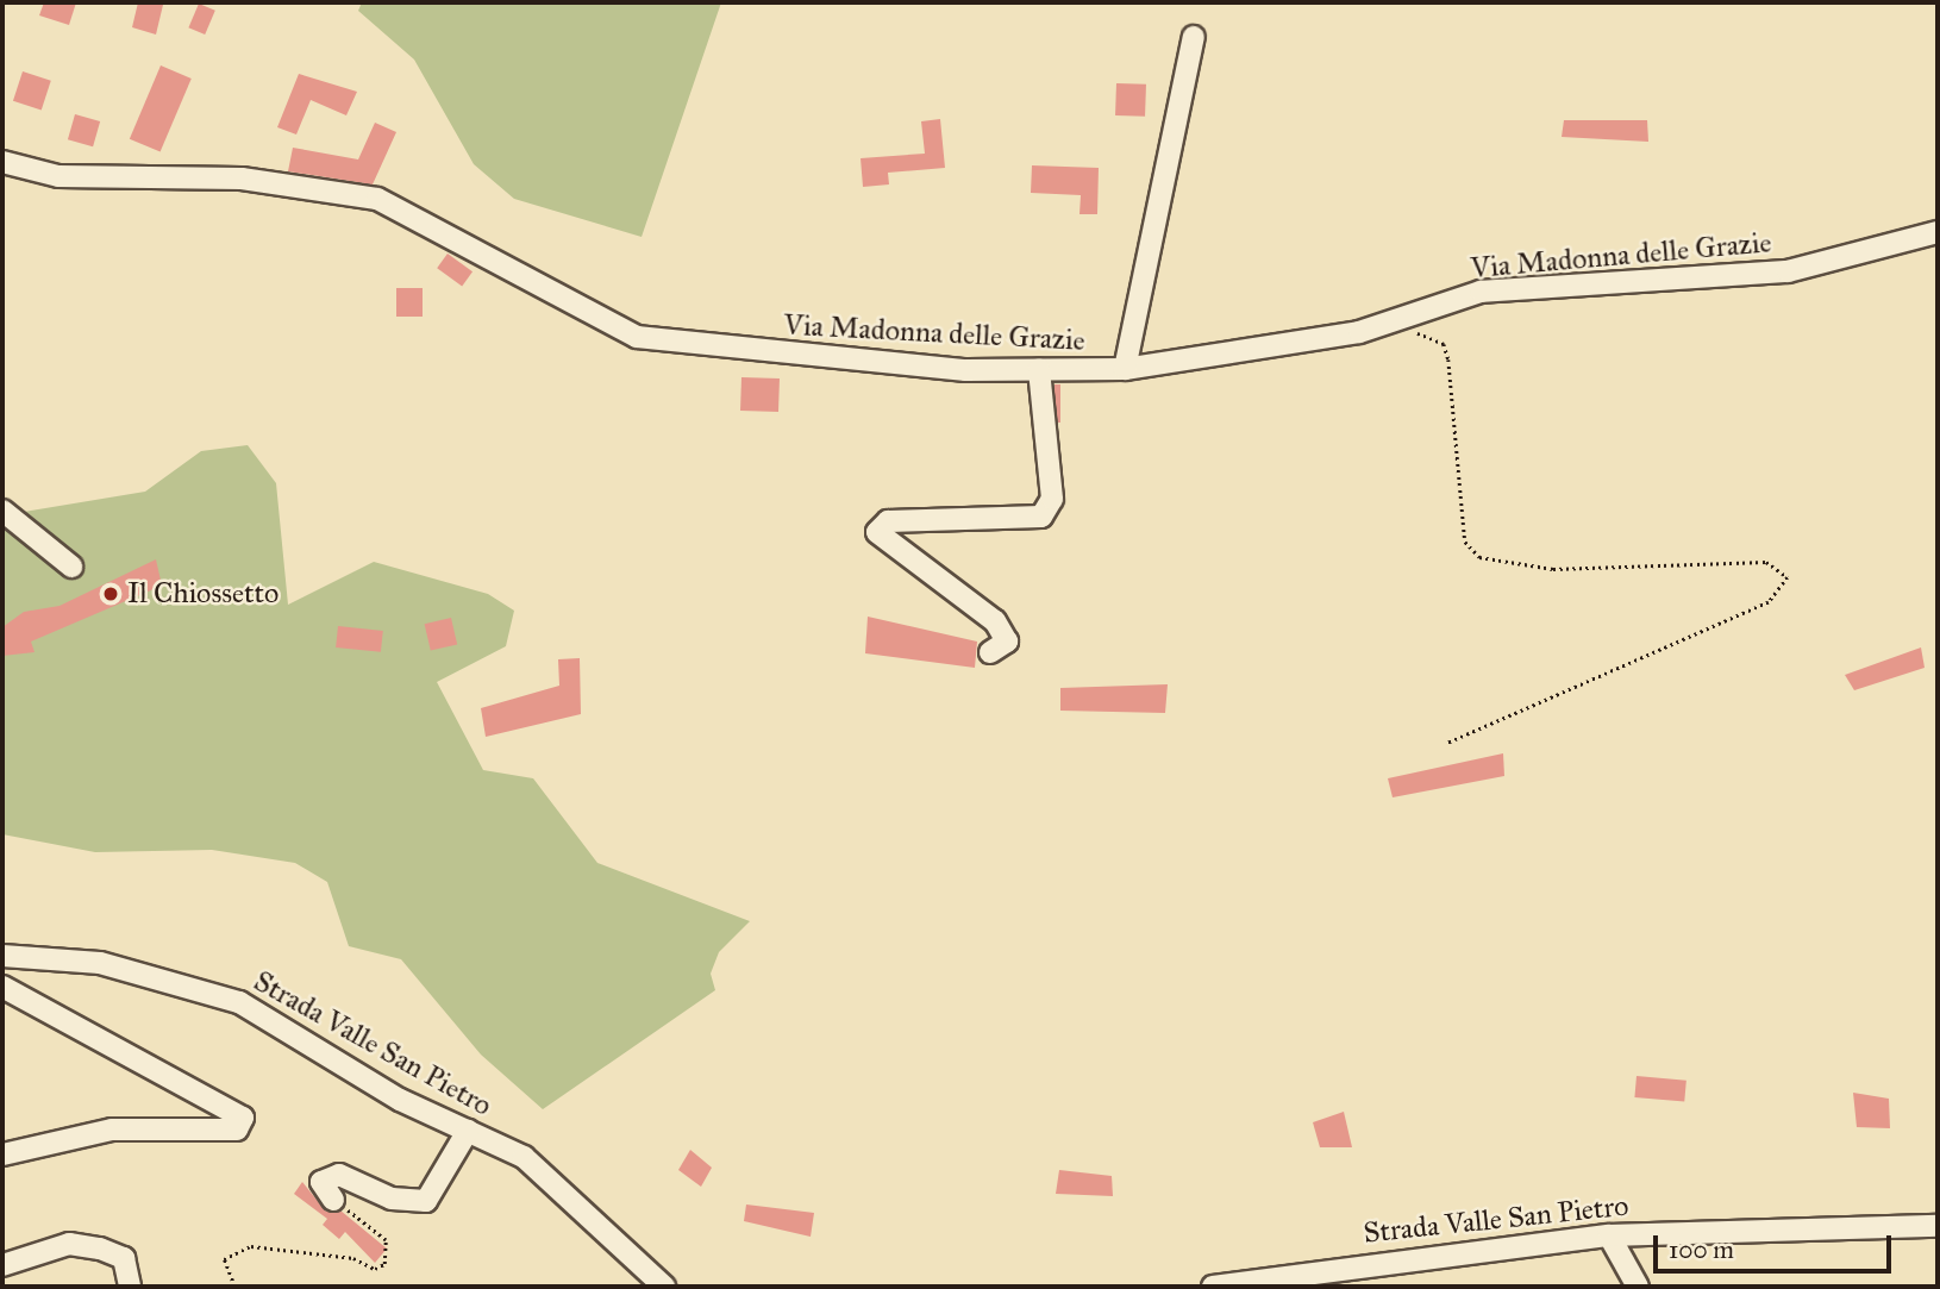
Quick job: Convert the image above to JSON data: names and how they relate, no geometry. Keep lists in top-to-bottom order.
{
  "streets": {
    "street": ["Via Madonna delle Grazie", "Strada Valle San Pietro"]
  },
  "places": ["Il Chiossetto"],
  "scale_bar": "100 m"
}
